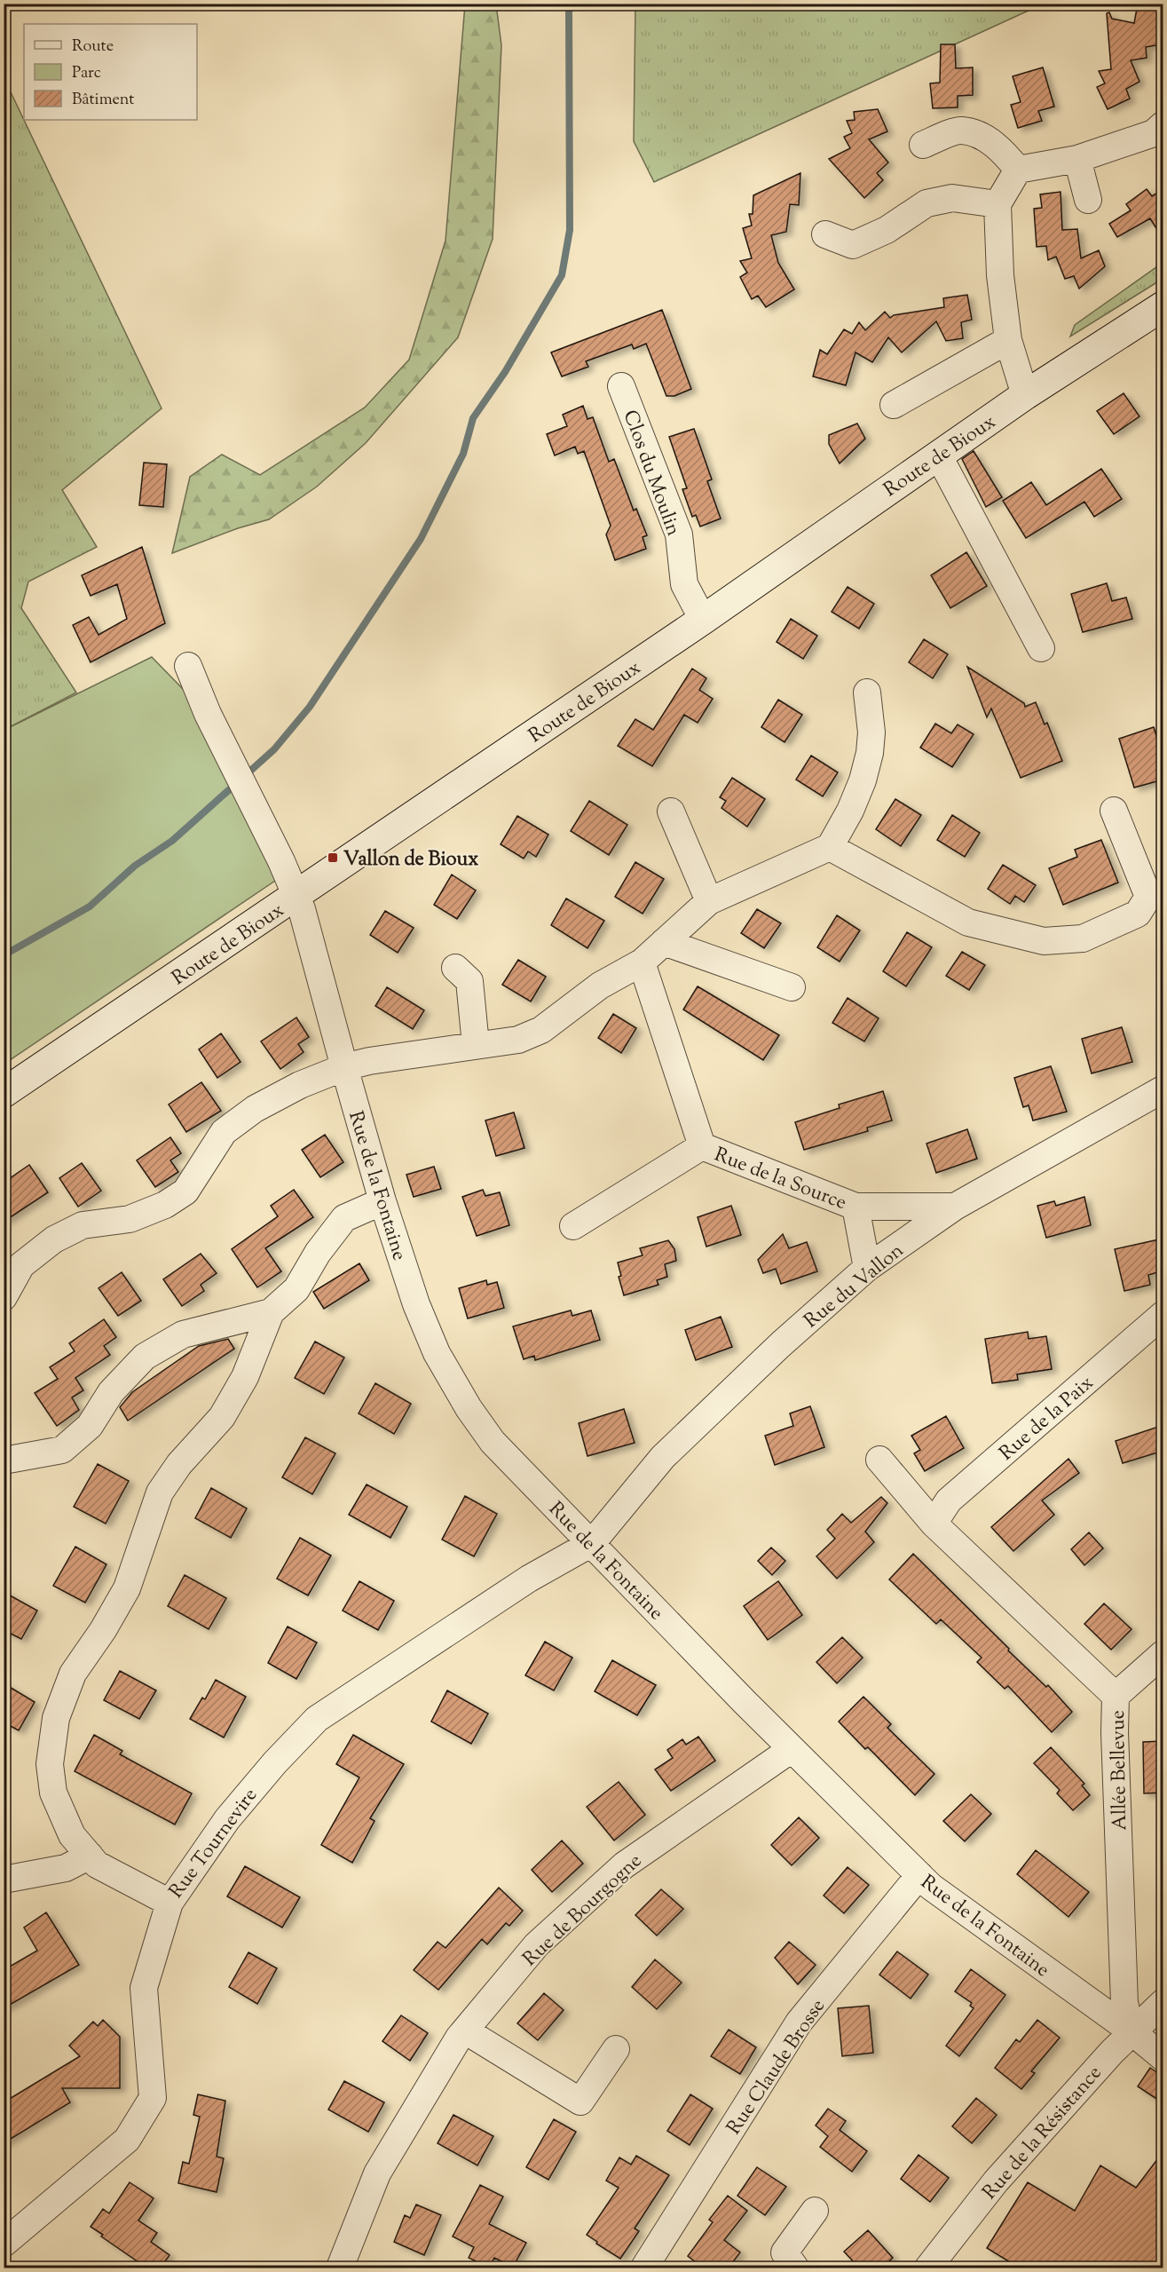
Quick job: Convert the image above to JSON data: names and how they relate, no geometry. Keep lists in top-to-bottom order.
{
  "streets": {
    "main road": ["Route de Bioux"],
    "street": [
      "Clos du Moulin",
      "Rue de la Source",
      "Rue de la Fontaine",
      "Rue du Vallon",
      "Rue de la Paix",
      "Allée Bellevue",
      "Rue Tournevire",
      "Rue de Bourgogne",
      "Rue Claude Brosse",
      "Rue de la Résistance"
    ]
  },
  "crossings": [
    ["Route de Bioux", "Clos du Moulin"],
    ["Route de Bioux", "Rue de la Fontaine"],
    ["Rue de la Source", "Rue du Vallon"],
    ["Rue de la Fontaine", "Rue du Vallon"],
    ["Rue de la Fontaine", "Allée Bellevue"],
    ["Rue de la Fontaine", "Rue Tournevire"],
    ["Rue de la Fontaine", "Rue de Bourgogne"],
    ["Rue de la Fontaine", "Rue Claude Brosse"],
    ["Rue de la Fontaine", "Rue de la Résistance"],
    ["Rue du Vallon", "Rue Tournevire"],
    ["Rue de la Paix", "Allée Bellevue"],
    ["Allée Bellevue", "Rue de la Résistance"]
  ],
  "places": {
    "transit": ["Vallon de Bioux"]
  },
  "legend": ["Route", "Parc", "Bâtiment"]
}
